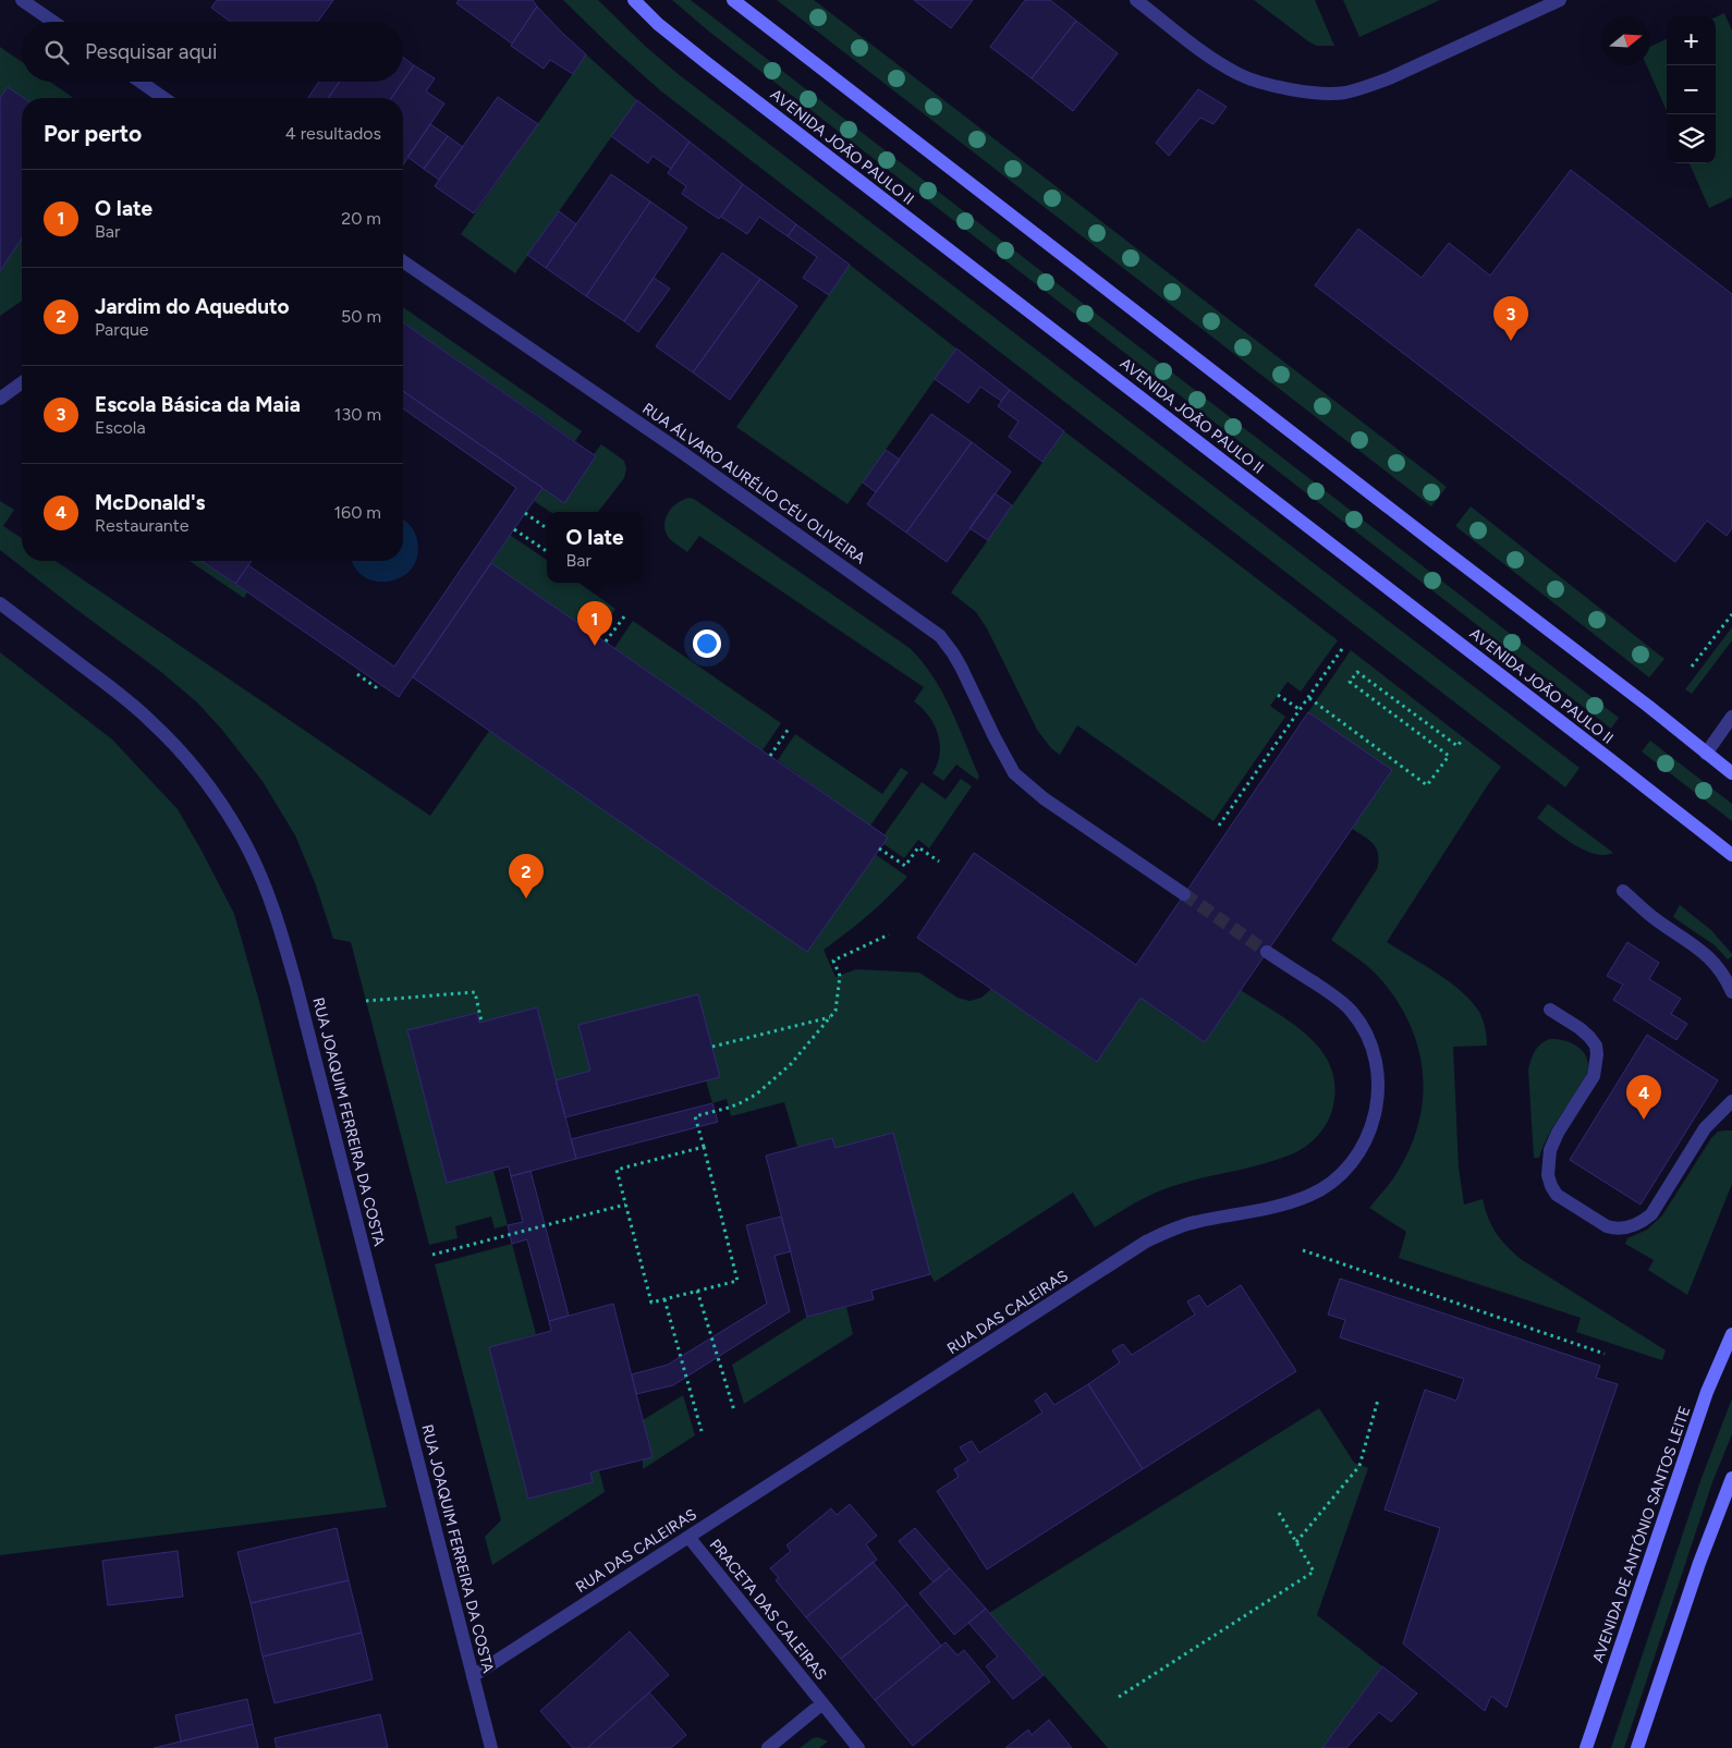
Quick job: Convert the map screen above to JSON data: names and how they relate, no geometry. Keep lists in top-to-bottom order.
{
  "streets": {
    "main road": ["AVENIDA JOÃO PAULO II", "AVENIDA DE ANTÓNIO SANTOS LEITE"],
    "street": [
      "RUA ÁLVARO AURÉLIO CÉU OLIVEIRA",
      "RUA JOAQUIM FERREIRA DA COSTA",
      "RUA DAS CALEIRAS",
      "PRACETA DAS CALEIRAS"
    ]
  },
  "crossings": [
    ["RUA JOAQUIM FERREIRA DA COSTA", "RUA DAS CALEIRAS"],
    ["RUA DAS CALEIRAS", "PRACETA DAS CALEIRAS"]
  ],
  "north": "right",
  "page": {
    "map_buttons": ["+", "−"],
    "search": "Pesquisar aqui",
    "heading": ["Por perto", "4 resultados"],
    "list": [
      {
        "mark": "1",
        "name": "O Iate",
        "note": "Bar",
        "value": "20 m"
      },
      {
        "mark": "2",
        "name": "Jardim do Aqueduto",
        "note": "Parque",
        "value": "50 m"
      },
      {
        "mark": "3",
        "name": "Escola Básica da Maia",
        "note": "Escola",
        "value": "130 m"
      },
      {
        "mark": "4",
        "name": "McDonald's",
        "note": "Restaurante",
        "value": "160 m"
      }
    ],
    "pins": [
      "3",
      "1",
      "2",
      "4"
    ],
    "popup": ["O Iate", "Bar"]
  }
}
